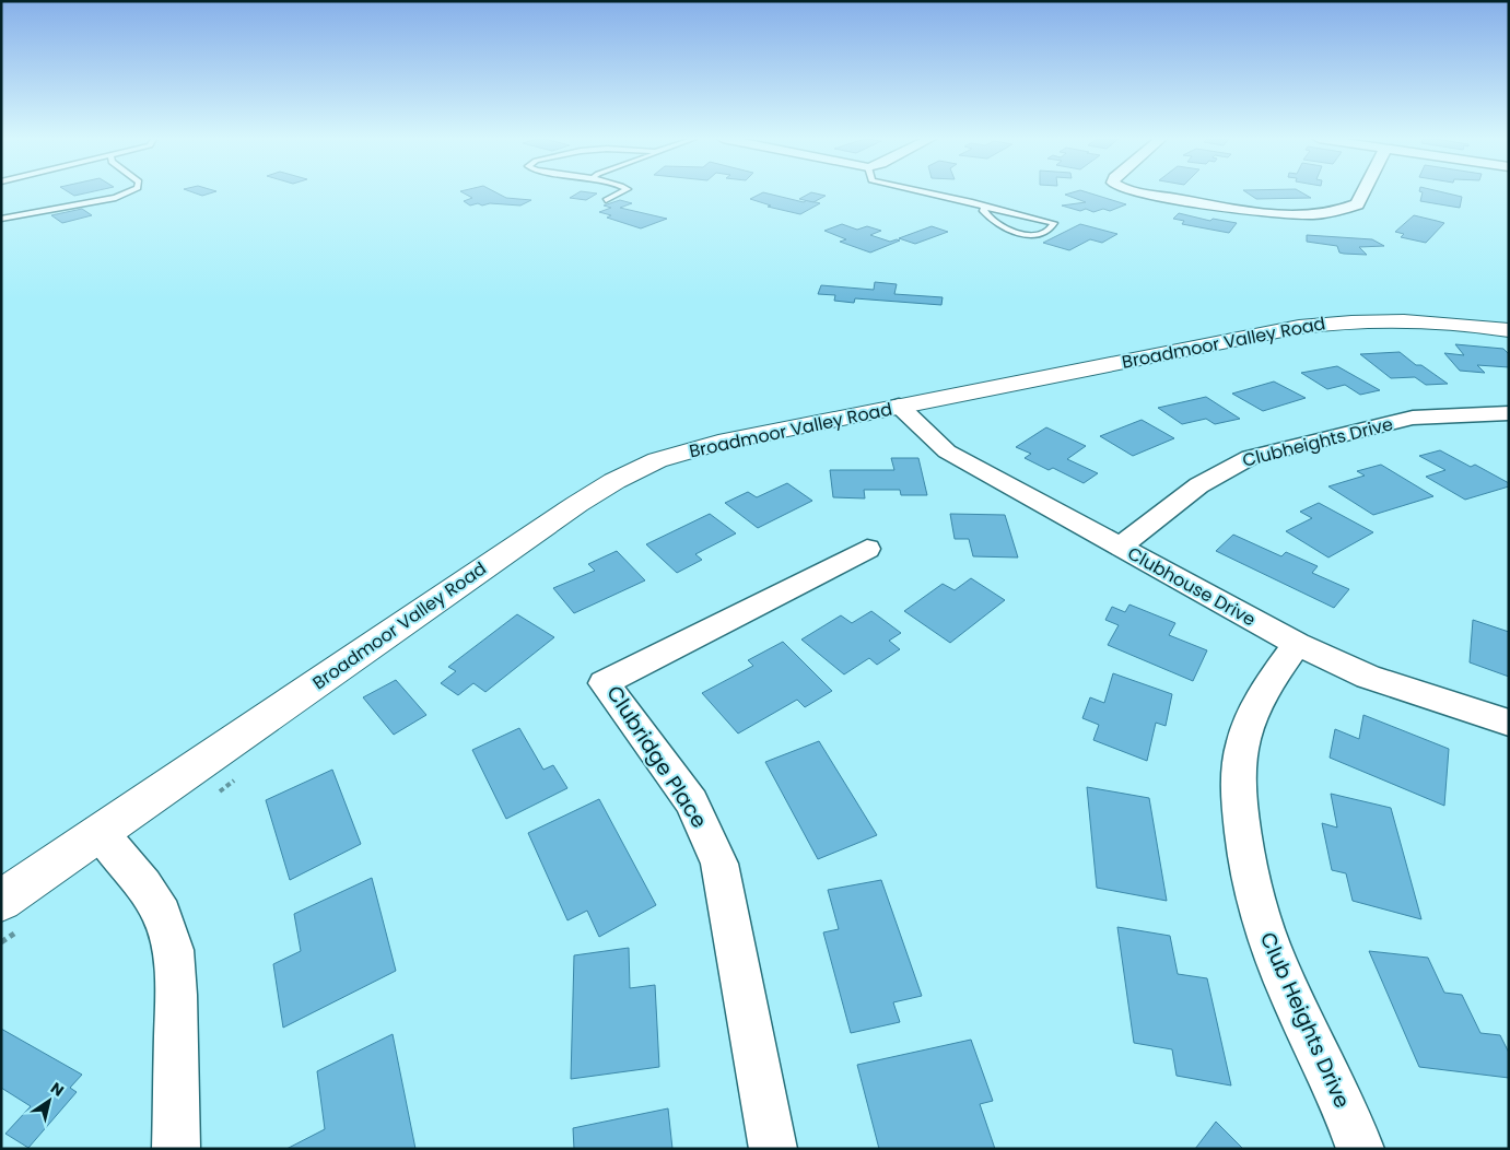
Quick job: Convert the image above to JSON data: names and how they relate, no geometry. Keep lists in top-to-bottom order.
{
  "streets": {
    "street": [
      "Broadmoor Valley Road",
      "Clubheights Drive",
      "Clubhouse Drive",
      "Clubridge Place",
      "Club Heights Drive"
    ]
  },
  "crossings": [
    ["Broadmoor Valley Road", "Clubhouse Drive"],
    ["Clubheights Drive", "Clubhouse Drive"],
    ["Clubhouse Drive", "Club Heights Drive"]
  ],
  "north": "top right"
}
